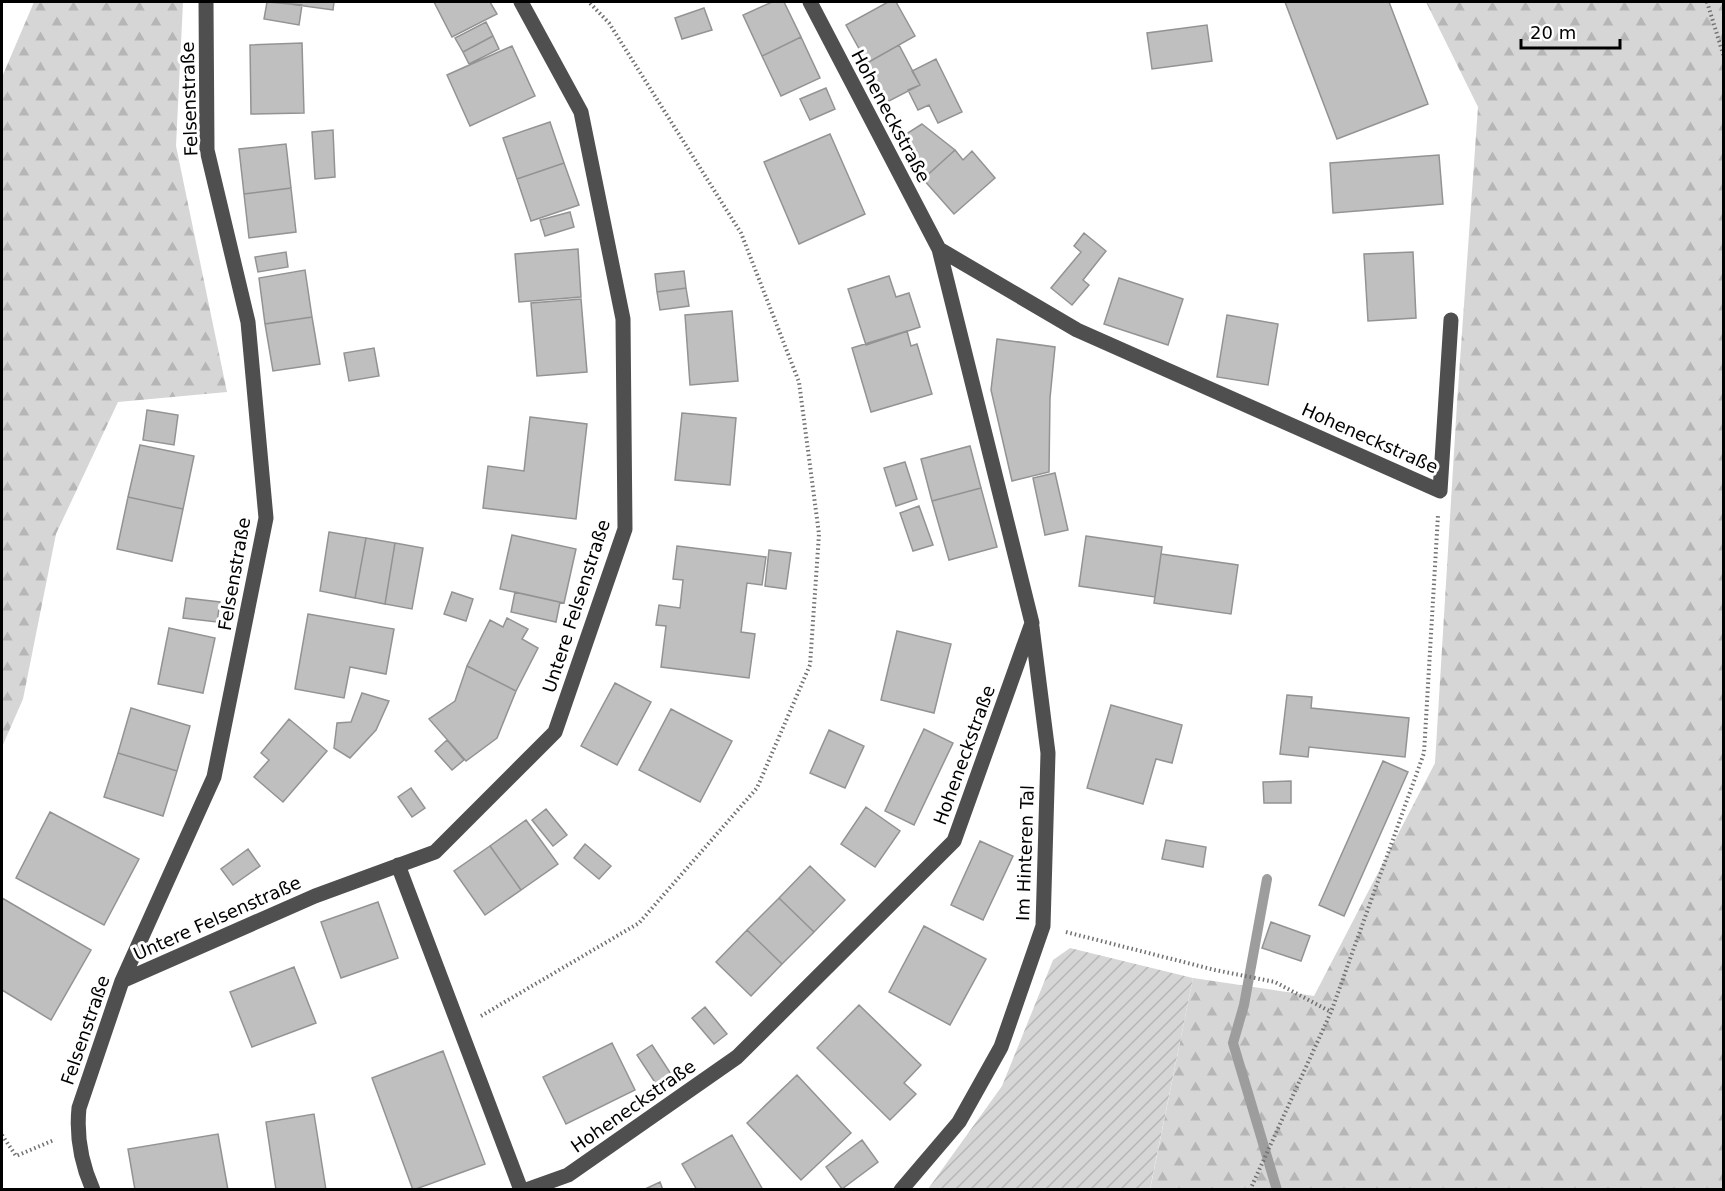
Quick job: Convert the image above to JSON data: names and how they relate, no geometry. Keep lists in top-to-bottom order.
{
  "streets": {
    "street": [
      "Felsenstraße",
      "Hoheneckstraße",
      "Untere Felsenstraße",
      "Im Hinteren Tal"
    ]
  },
  "crossings": [
    ["Felsenstraße", "Untere Felsenstraße"],
    ["Hoheneckstraße", "Im Hinteren Tal"]
  ],
  "scale_bar": "20 m"
}
